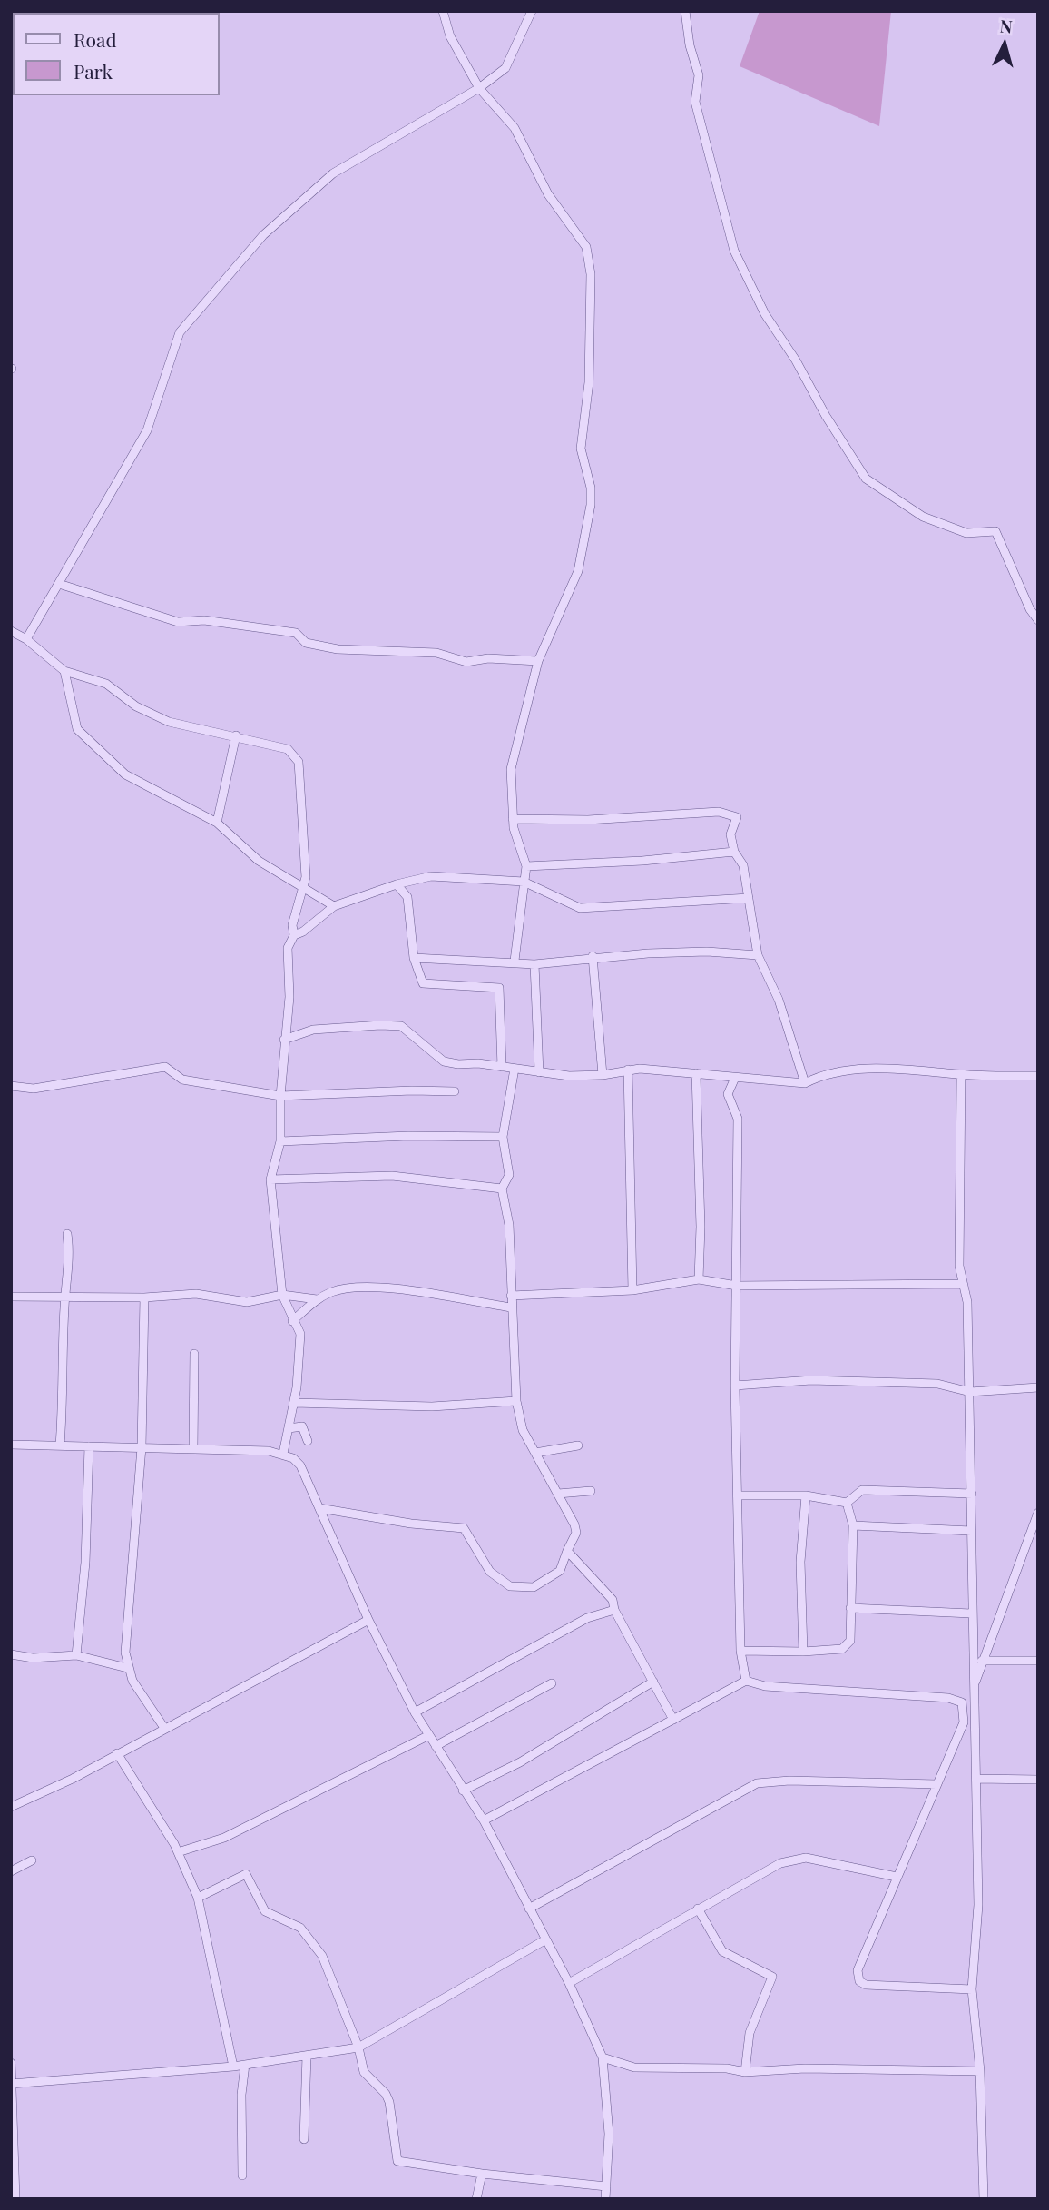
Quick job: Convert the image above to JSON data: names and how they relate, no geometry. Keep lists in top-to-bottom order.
{
  "legend": ["Road", "Park"],
  "north": "top"
}
